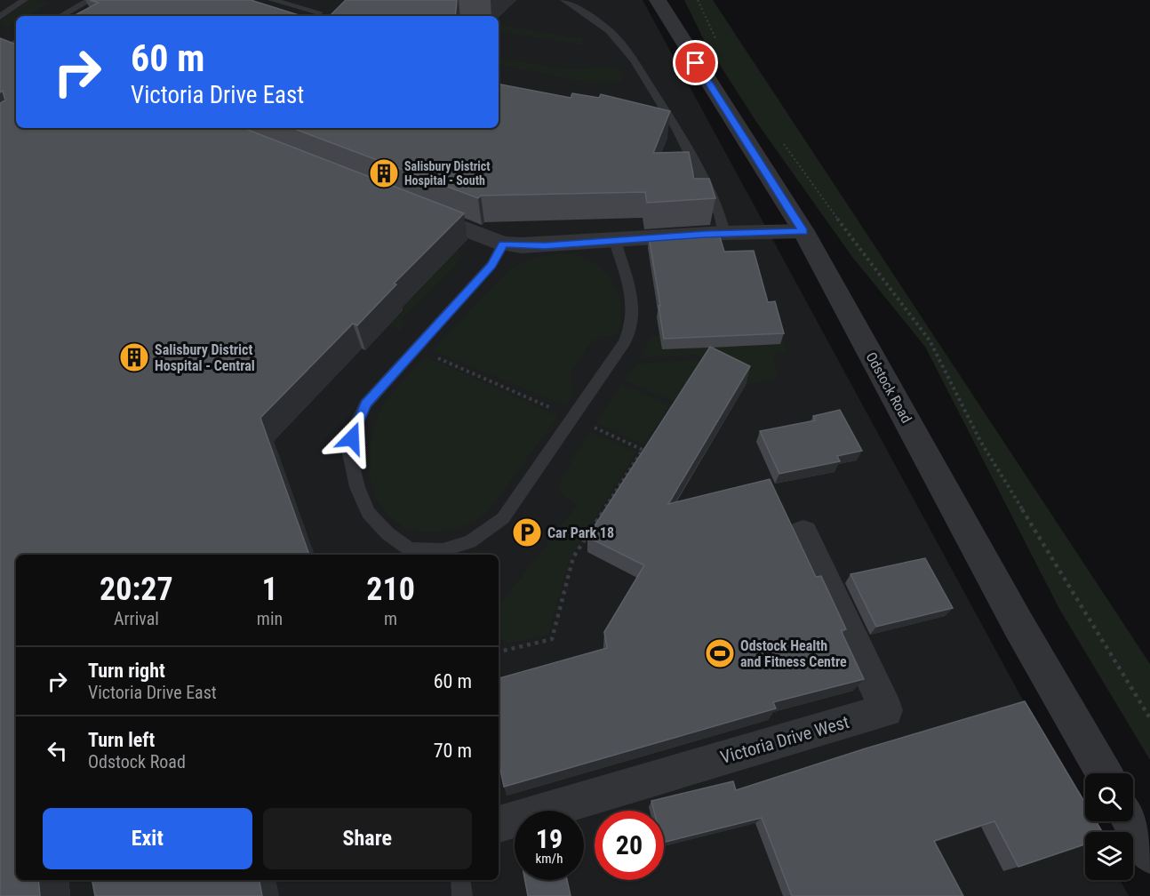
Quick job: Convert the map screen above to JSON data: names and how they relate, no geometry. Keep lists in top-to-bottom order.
{
  "streets": {
    "street": ["Odstock Road", "Victoria Drive West"]
  },
  "places": {
    "building": ["Salisbury District Hospital - South", "Salisbury District Hospital - Central"],
    "parking": ["Car Park 18"],
    "sports": ["Odstock Health and Fitness Centre"]
  },
  "page": {
    "turn": ["60 m", "Victoria Drive East"],
    "eta": [
      "20:27",
      "Arrival",
      "1",
      "min",
      "210",
      "m"
    ],
    "list": [
      {
        "name": "Turn right",
        "note": "Victoria Drive East",
        "value": "60 m"
      },
      {
        "name": "Turn left",
        "note": "Odstock Road",
        "value": "70 m"
      }
    ],
    "buttons": ["Exit", "Share"],
    "speed": "19 km/h",
    "limit": "20"
  }
}
